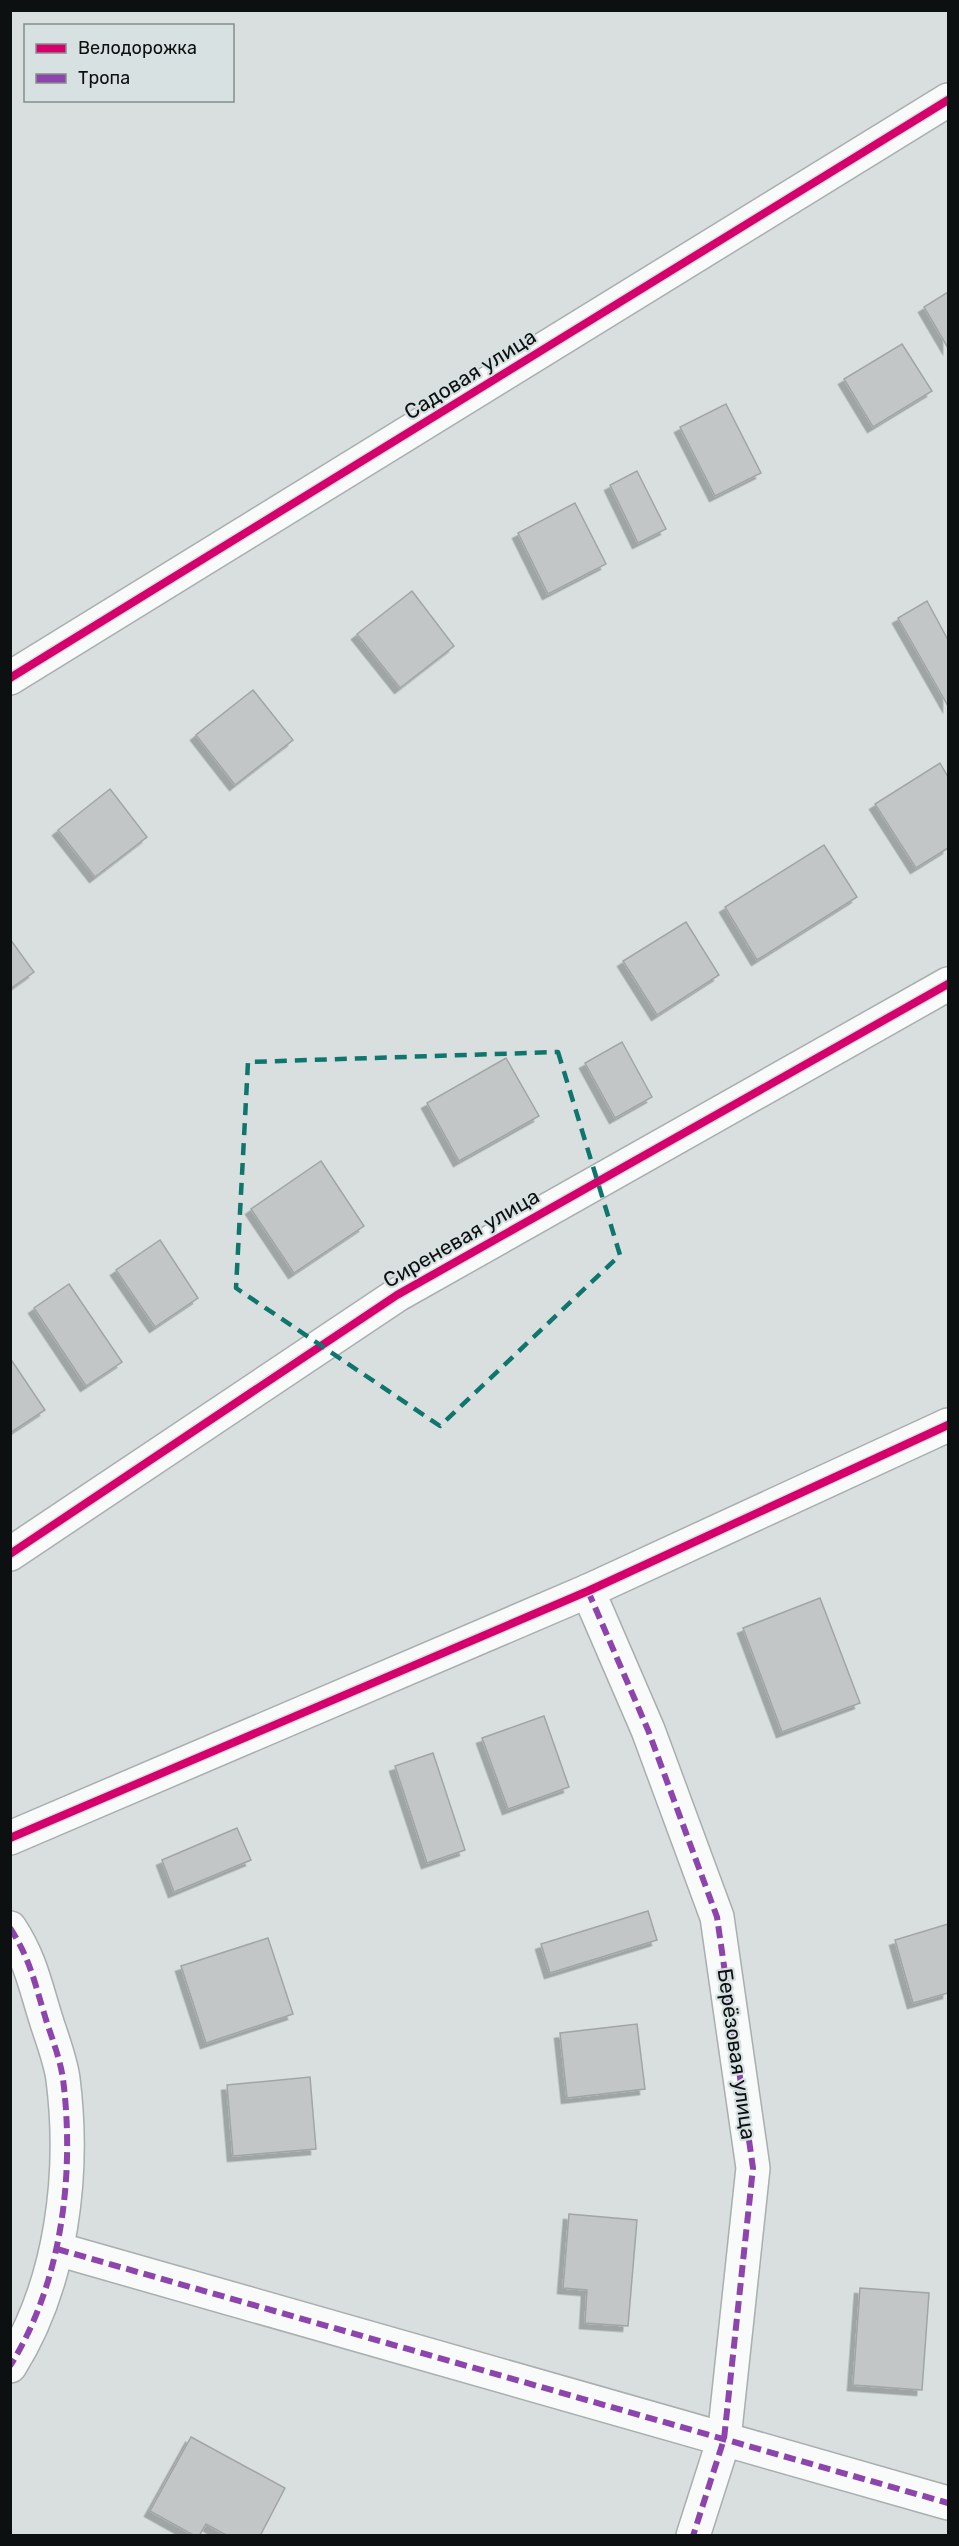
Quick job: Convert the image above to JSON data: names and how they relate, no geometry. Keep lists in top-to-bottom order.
{
  "streets": {
    "street": ["Садовая улица", "Сиреневая улица", "Берёзовая улица"]
  },
  "legend": ["Велодорожка", "Тропа"]
}
